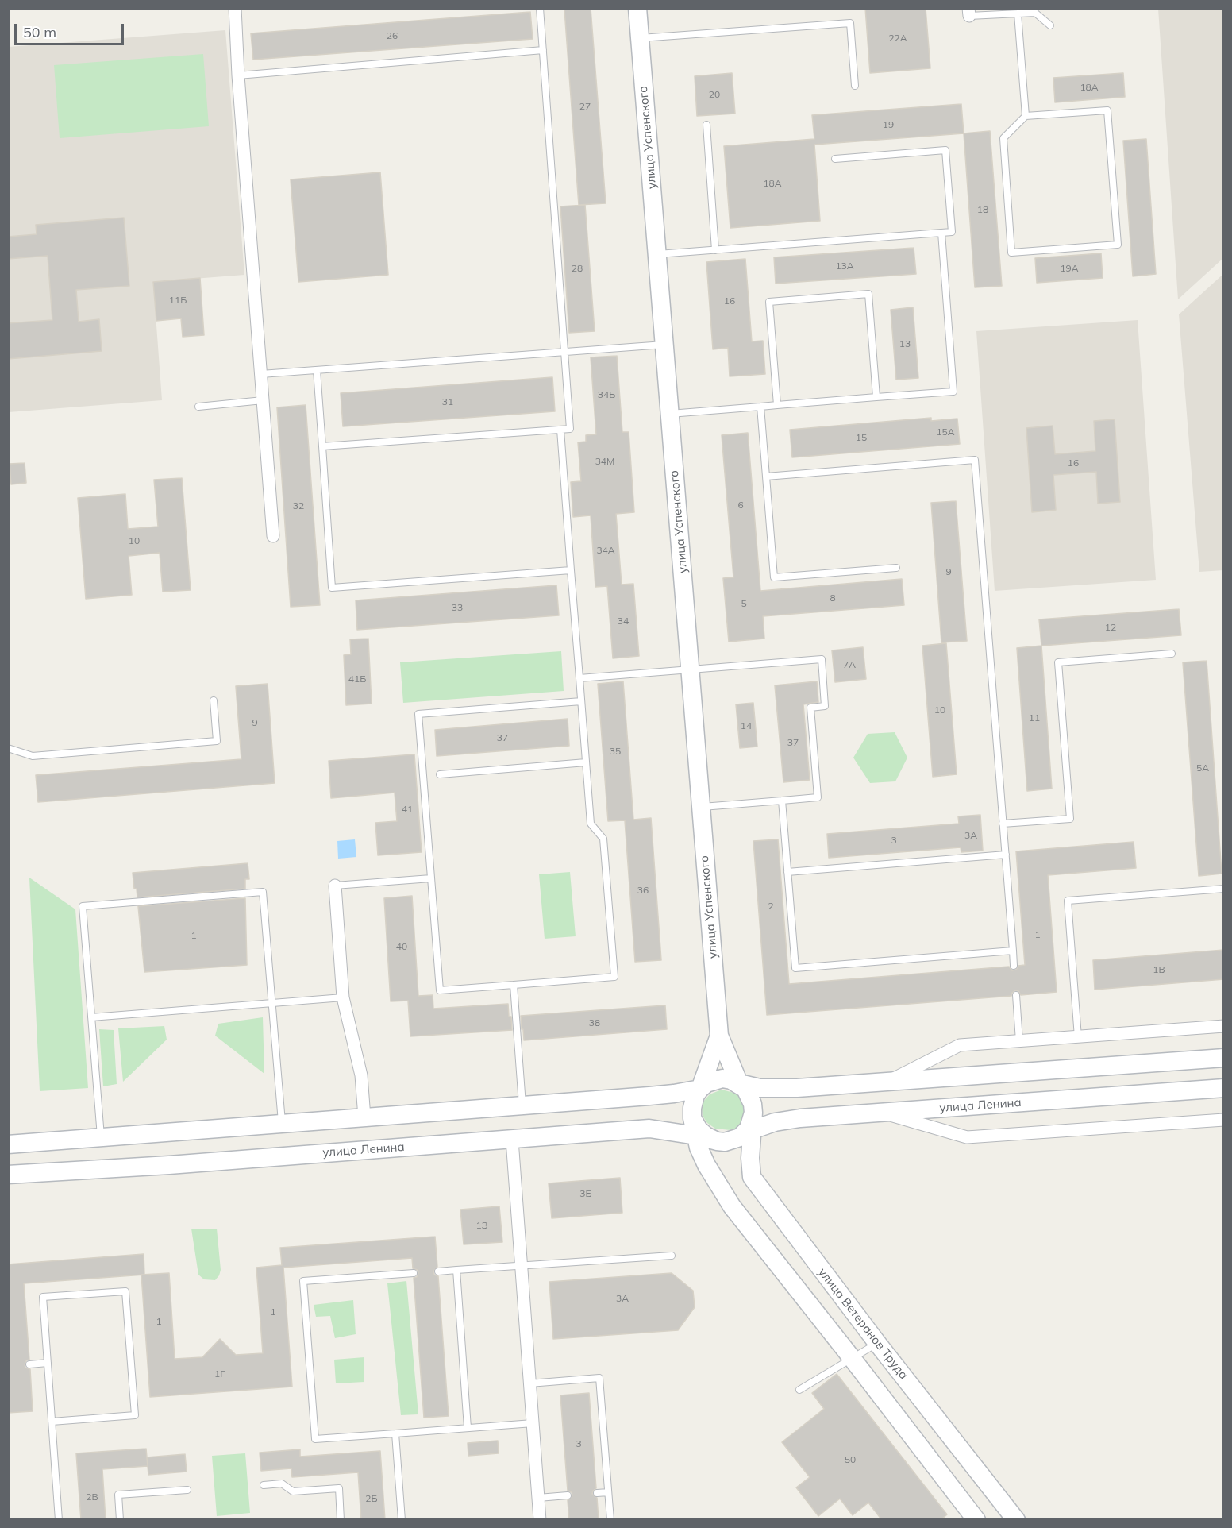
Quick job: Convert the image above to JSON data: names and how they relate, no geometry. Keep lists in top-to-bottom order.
{
  "streets": {
    "main road": ["улица Успенского", "улица Ленина", "улица Ветеранов Труда"]
  },
  "crossings": [
    ["улица Ленина", "улица Ветеранов Труда"]
  ],
  "house_numbers": [
    "26",
    "22А",
    "18А",
    "20",
    "27",
    "19",
    "18А",
    "18",
    "13А",
    "28",
    "19А",
    "11Б",
    "16",
    "13",
    "34Б",
    "31",
    "15А",
    "15",
    "34М",
    "16",
    "6",
    "32",
    "10",
    "34А",
    "9",
    "8",
    "5",
    "33",
    "34",
    "12",
    "7А",
    "41Б",
    "10",
    "11",
    "9",
    "14",
    "37",
    "37",
    "35",
    "5А",
    "41",
    "3А",
    "3",
    "36",
    "2",
    "1",
    "1",
    "40",
    "1В",
    "38",
    "3Б",
    "1З",
    "3А",
    "1",
    "1",
    "1Г",
    "3",
    "50",
    "2В",
    "2Б"
  ],
  "scale_bar": "50 m"
}
